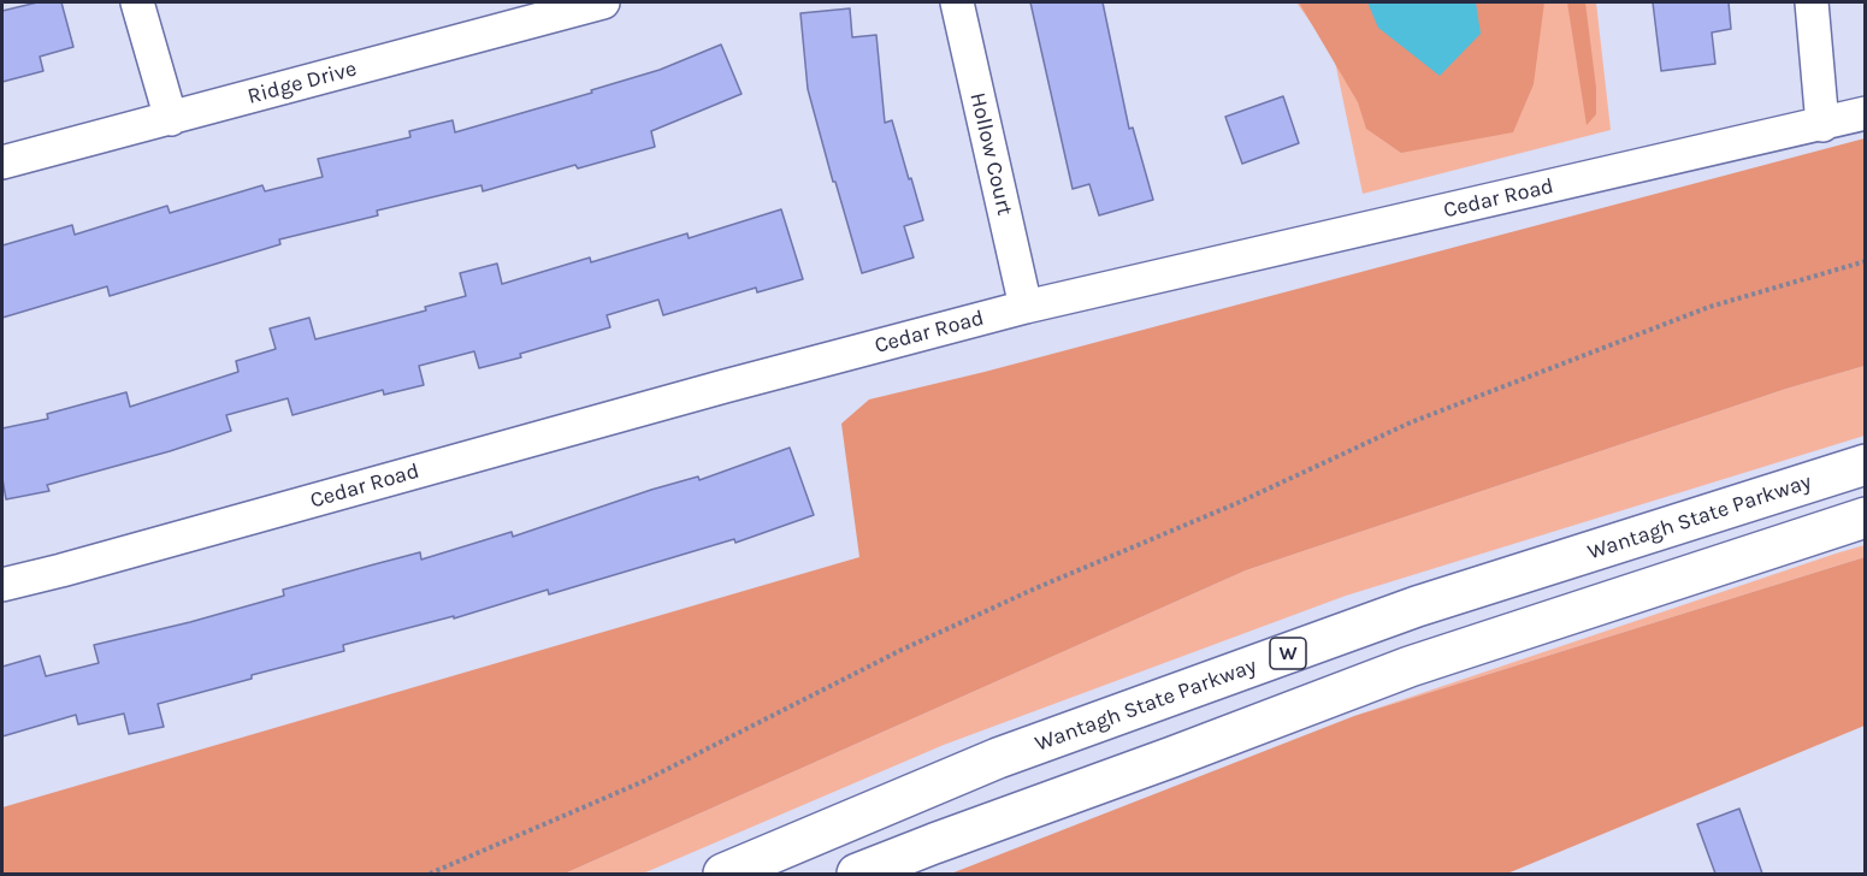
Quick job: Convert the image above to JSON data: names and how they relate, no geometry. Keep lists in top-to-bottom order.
{
  "streets": {
    "highway": ["Wantagh State Parkway", "W"],
    "street": ["Ridge Drive", "Hollow Court", "Cedar Road"]
  },
  "crossings": [
    ["Hollow Court", "Cedar Road"]
  ]
}
